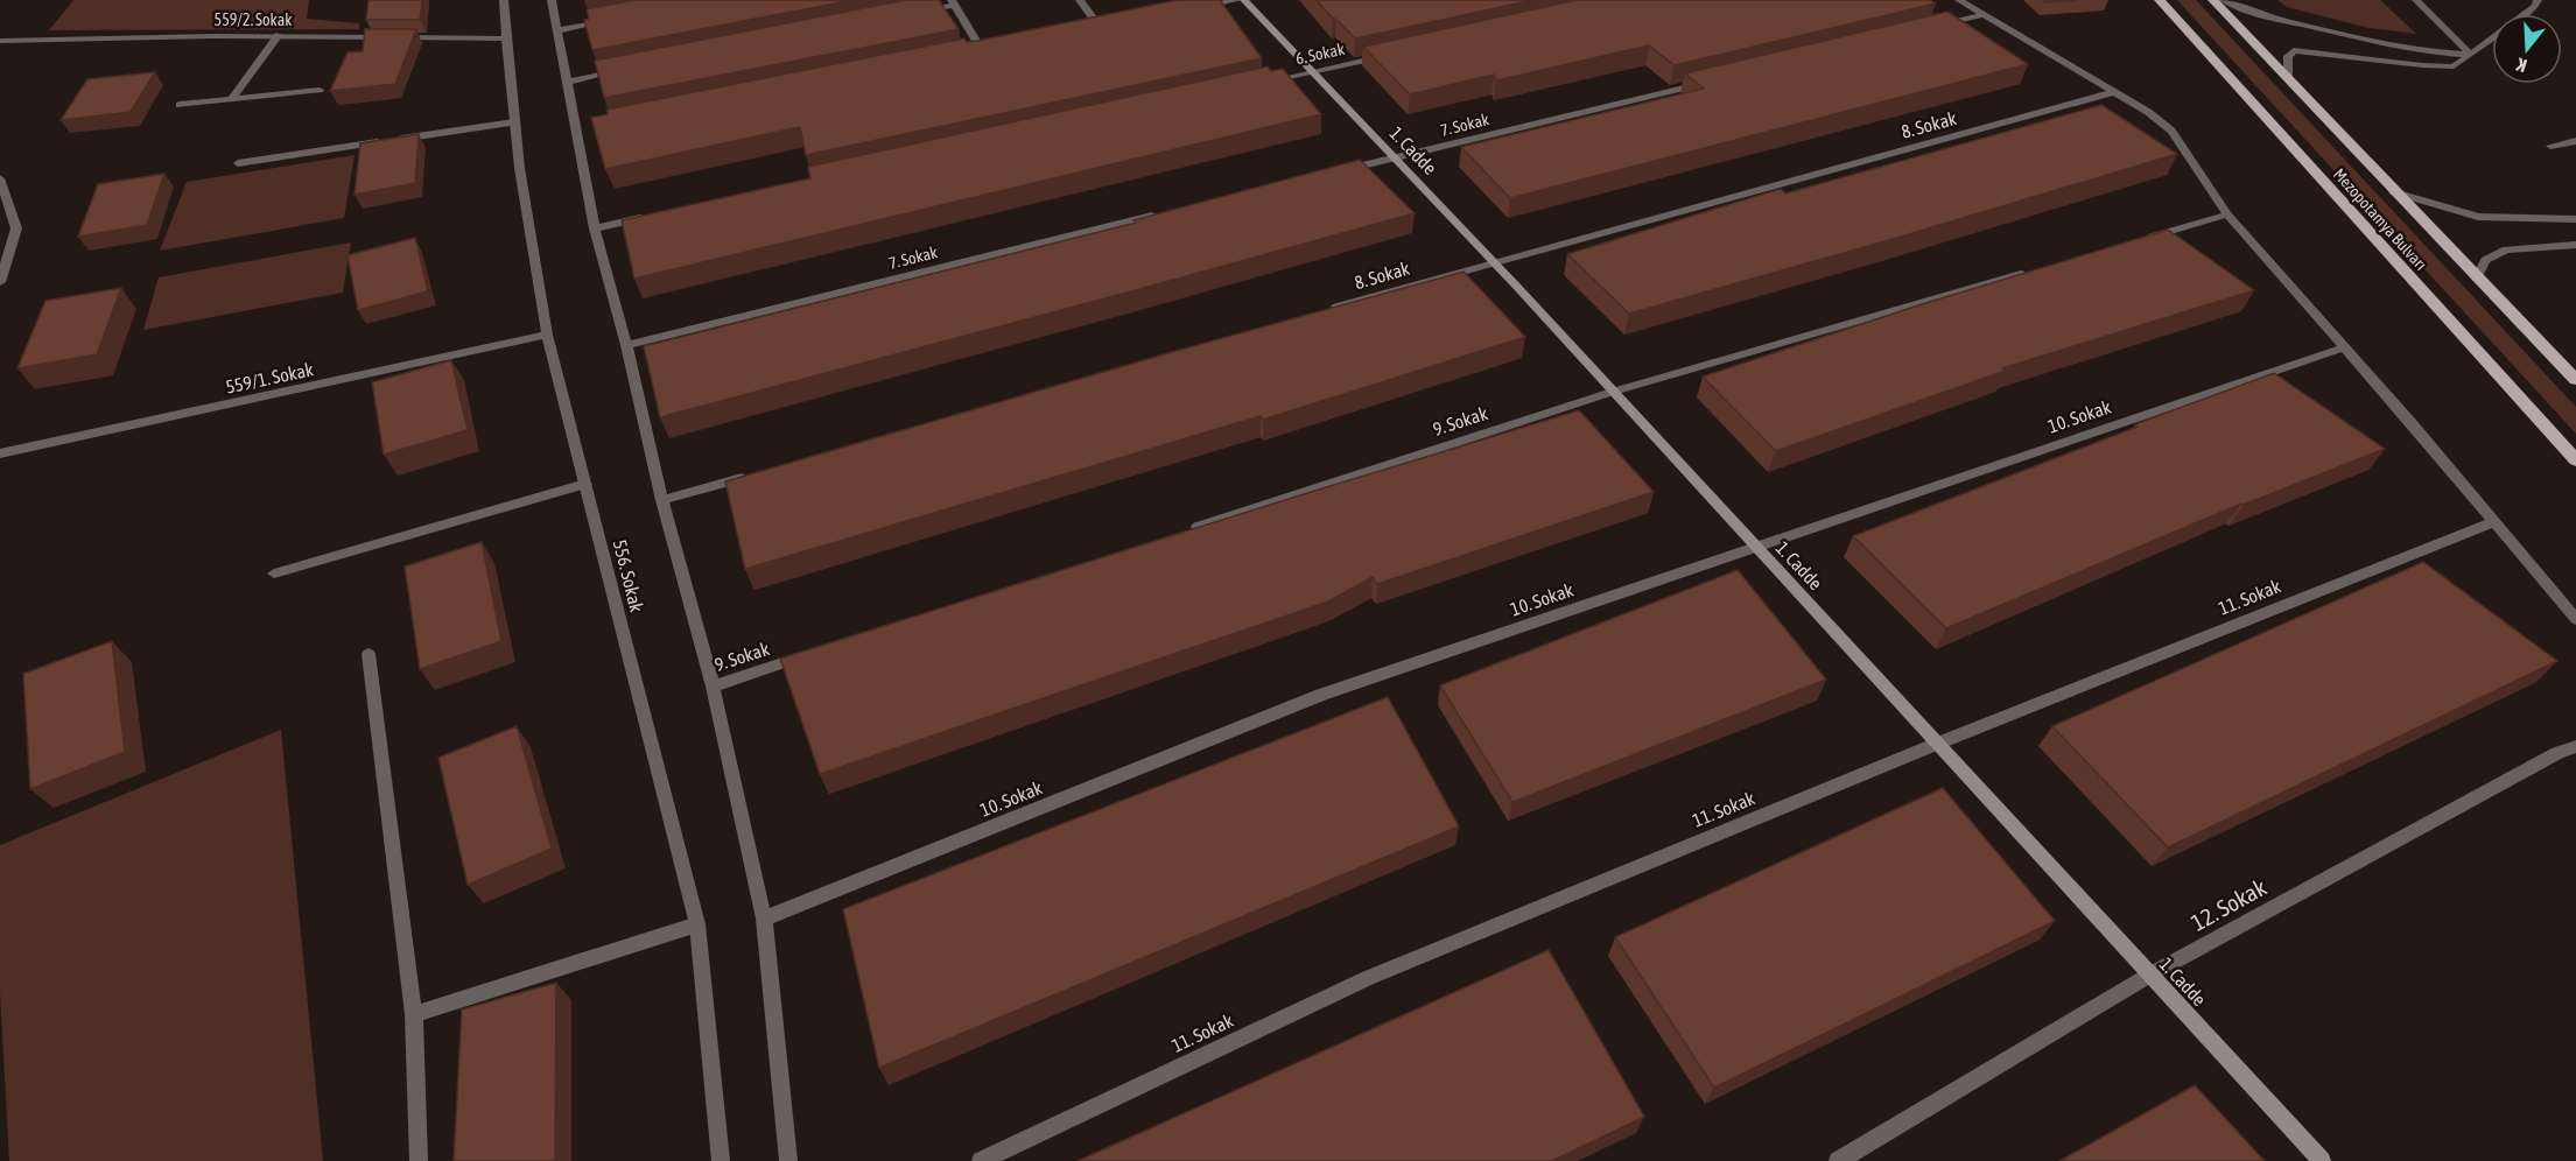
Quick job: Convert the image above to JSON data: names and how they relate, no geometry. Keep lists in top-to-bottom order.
{
  "streets": {
    "main road": ["Mezopotamya Bulvarı"],
    "street": [
      "559/2. Sokak",
      "6. Sokak",
      "7. Sokak",
      "8. Sokak",
      "1. Cadde",
      "559/1. Sokak",
      "10. Sokak",
      "9. Sokak",
      "556. Sokak",
      "11. Sokak",
      "12. Sokak"
    ]
  },
  "crossings": [
    ["559/2. Sokak", "556. Sokak"],
    ["6. Sokak", "1. Cadde"],
    ["7. Sokak", "1. Cadde"],
    ["8. Sokak", "1. Cadde"],
    ["1. Cadde", "10. Sokak"],
    ["1. Cadde", "9. Sokak"],
    ["1. Cadde", "11. Sokak"],
    ["1. Cadde", "12. Sokak"],
    ["559/1. Sokak", "556. Sokak"]
  ],
  "north": "bottom"
}
